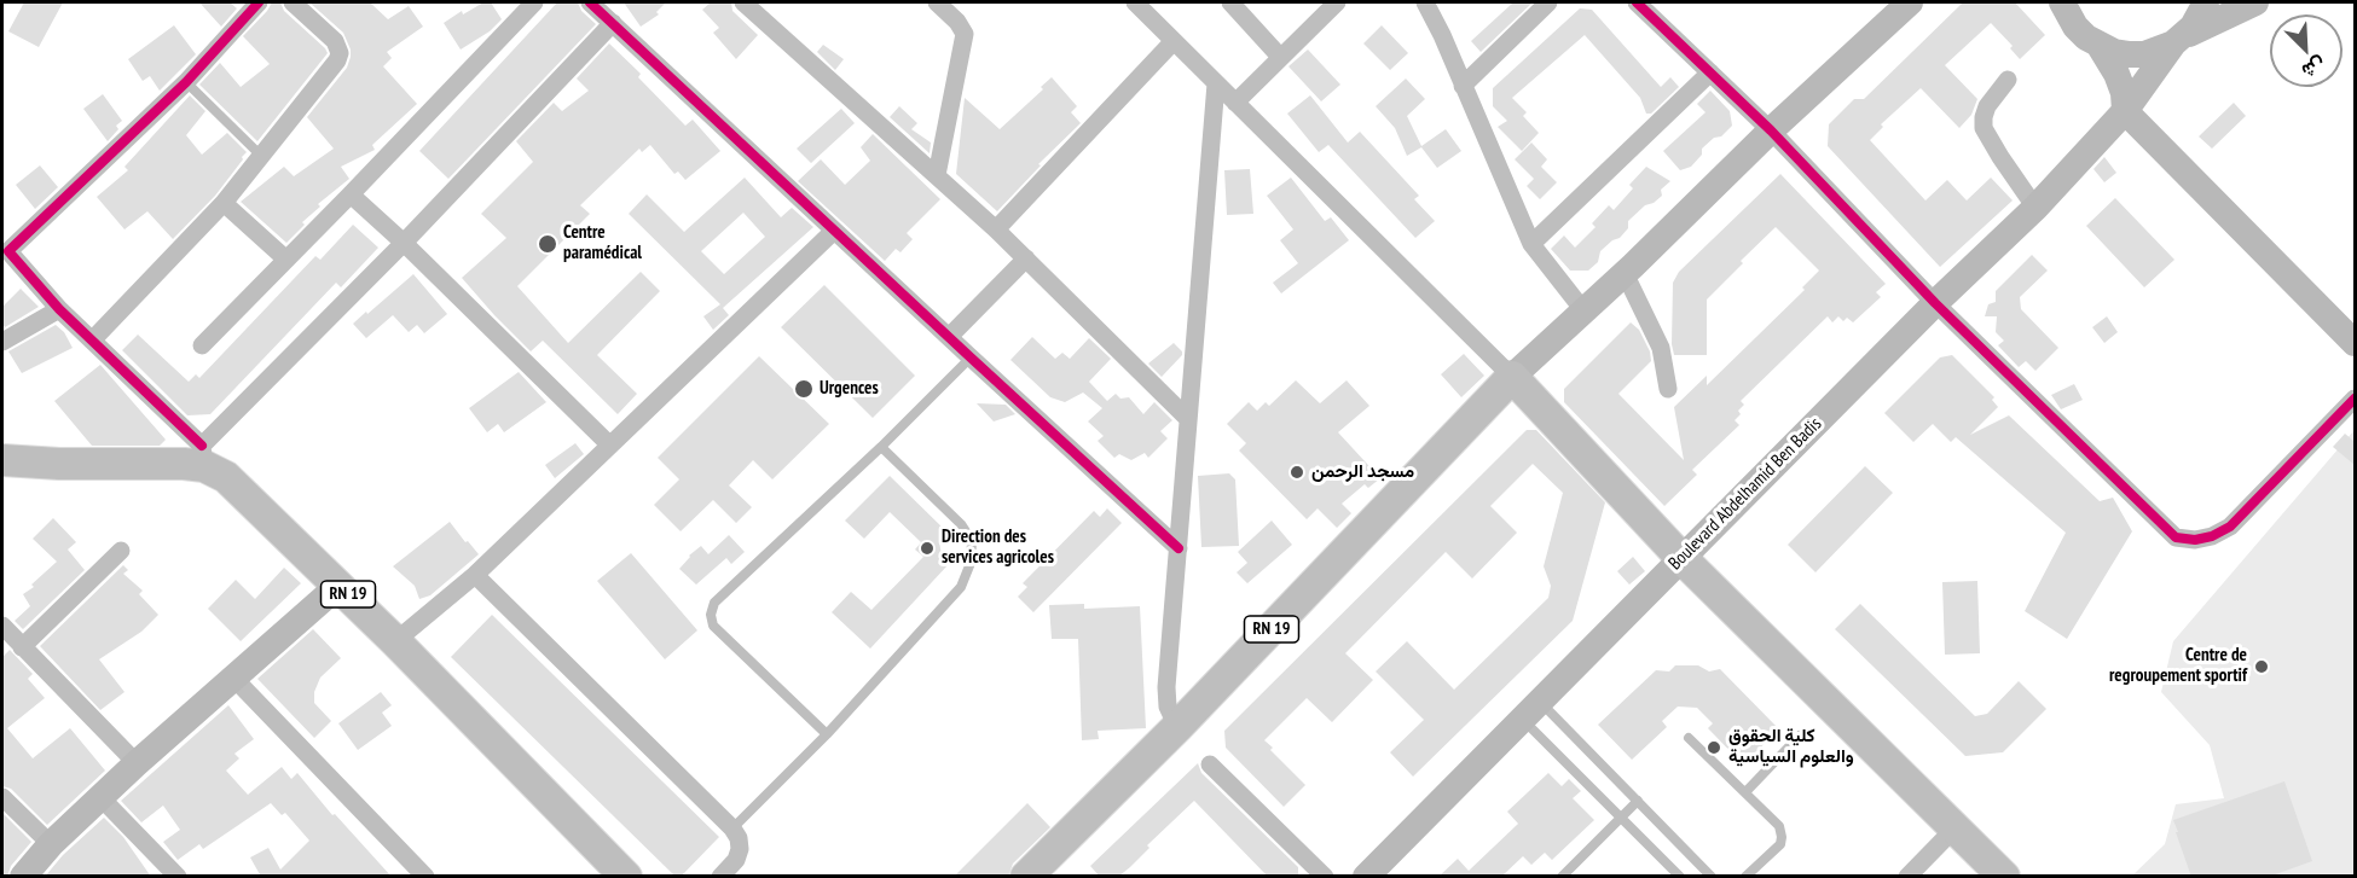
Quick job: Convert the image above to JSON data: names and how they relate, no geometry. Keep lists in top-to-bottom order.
{
  "streets": {
    "main road": ["Boulevard Abdelhamid Ben Badis", "RN 19"]
  },
  "places": [
    "Centre paramédical",
    "Urgences",
    "مسجد الرحمن",
    "Direction des services agricoles",
    "Centre de regroupement sportif",
    "كلية الحقوق والعلوم السياسية"
  ],
  "north": "bottom right"
}
